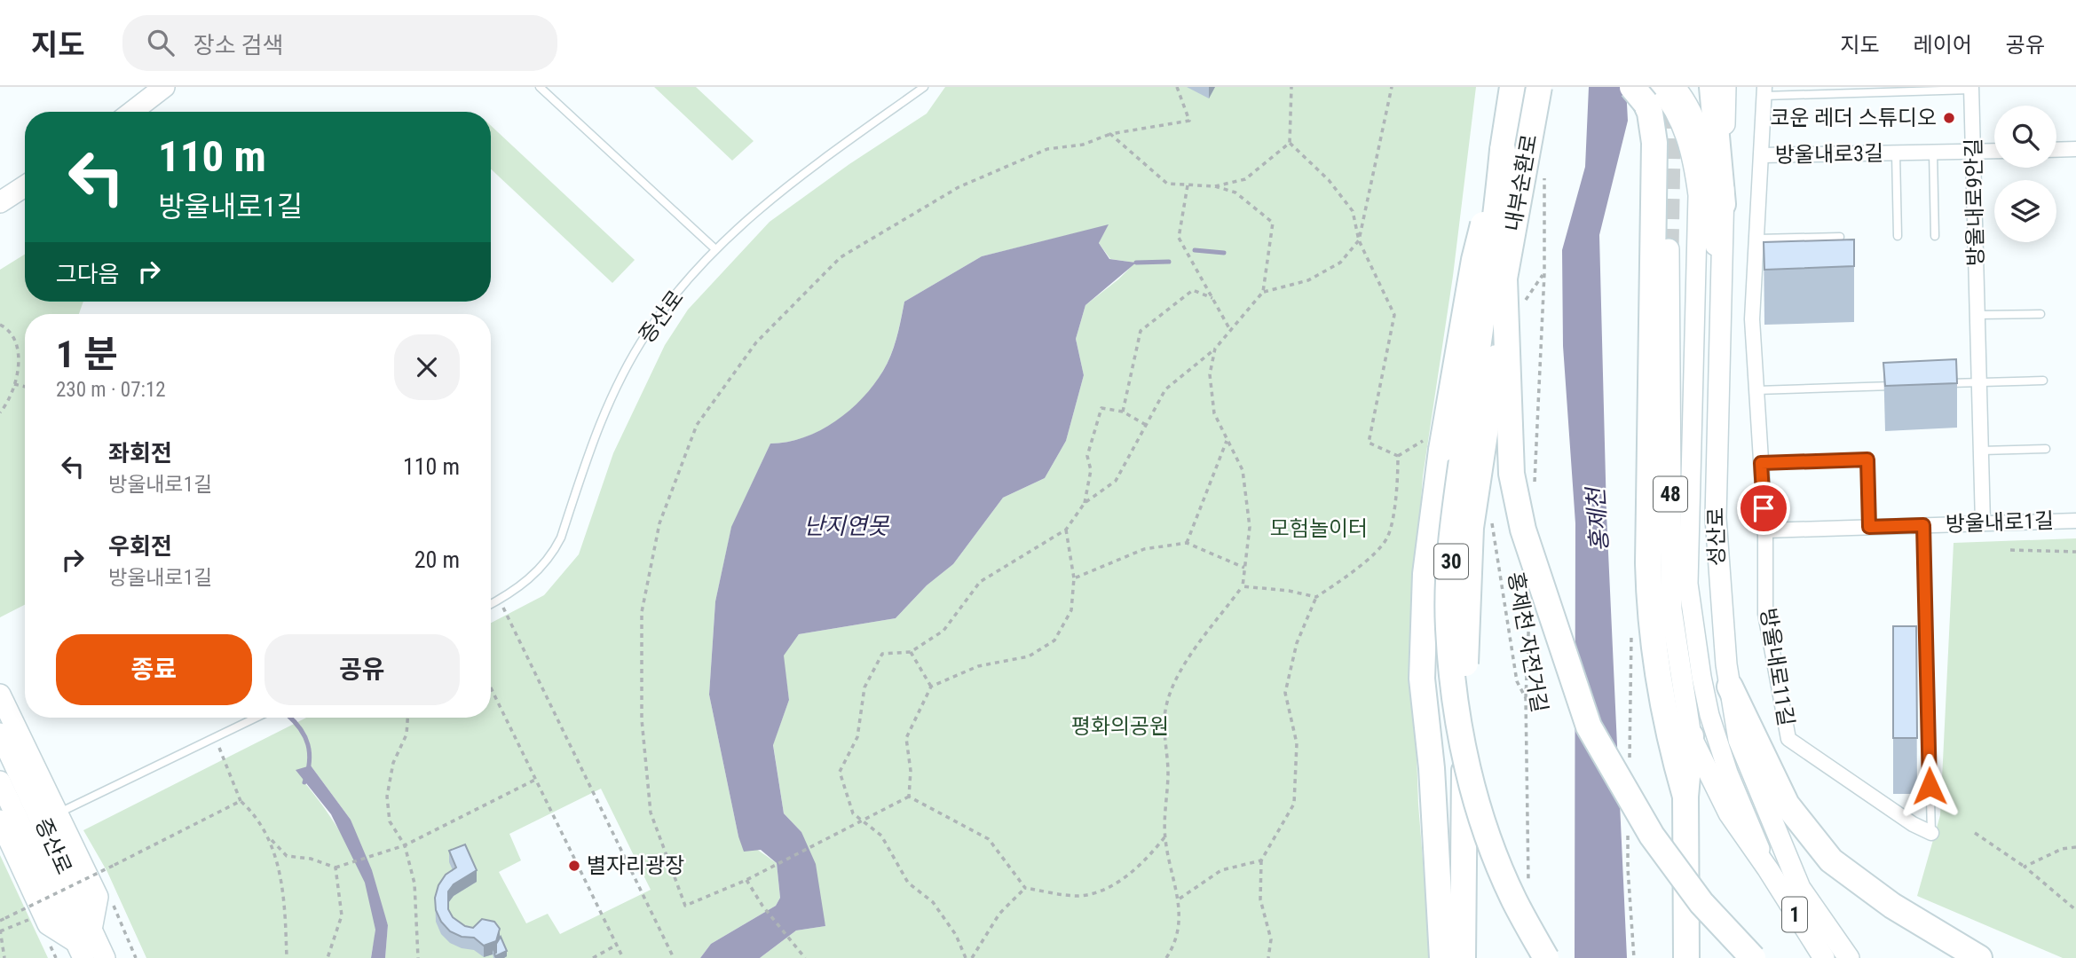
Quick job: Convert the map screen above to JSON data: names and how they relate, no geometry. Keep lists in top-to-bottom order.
{
  "streets": {
    "highway": ["내부순환로", "30"],
    "main road": [
      "증산로",
      "48",
      "성산로",
      "1"
    ],
    "street": [
      "방울내로3길",
      "방울내로9안길",
      "방울내로1길",
      "방울내로11길"
    ],
    "path": ["홍제천 자전거길"]
  },
  "crossings": [
    ["방울내로3길", "방울내로9안길"],
    ["방울내로3길", "방울내로11길"],
    ["내부순환로", "30"],
    ["방울내로9안길", "방울내로1길"],
    ["방울내로9안길", "방울내로11길"],
    ["48", "1"],
    ["방울내로1길", "방울내로11길"]
  ],
  "water": ["홍제천", "난지연못"],
  "parks": ["모험놀이터", "평화의공원"],
  "places": ["코운 레더 스튜디오", "별자리광장"],
  "page": {
    "header": "지도",
    "search": "장소 검색",
    "nav": ["지도", "레이어", "공유"],
    "turn": ["110 m", "방울내로1길"],
    "then": "그다음",
    "heading": ["1 분", "230 m · 07:12"],
    "list": [
      {
        "name": "좌회전",
        "note": "방울내로1길",
        "value": "110 m"
      },
      {
        "name": "우회전",
        "note": "방울내로1길",
        "value": "20 m"
      }
    ],
    "buttons": ["종료", "공유"]
  }
}
